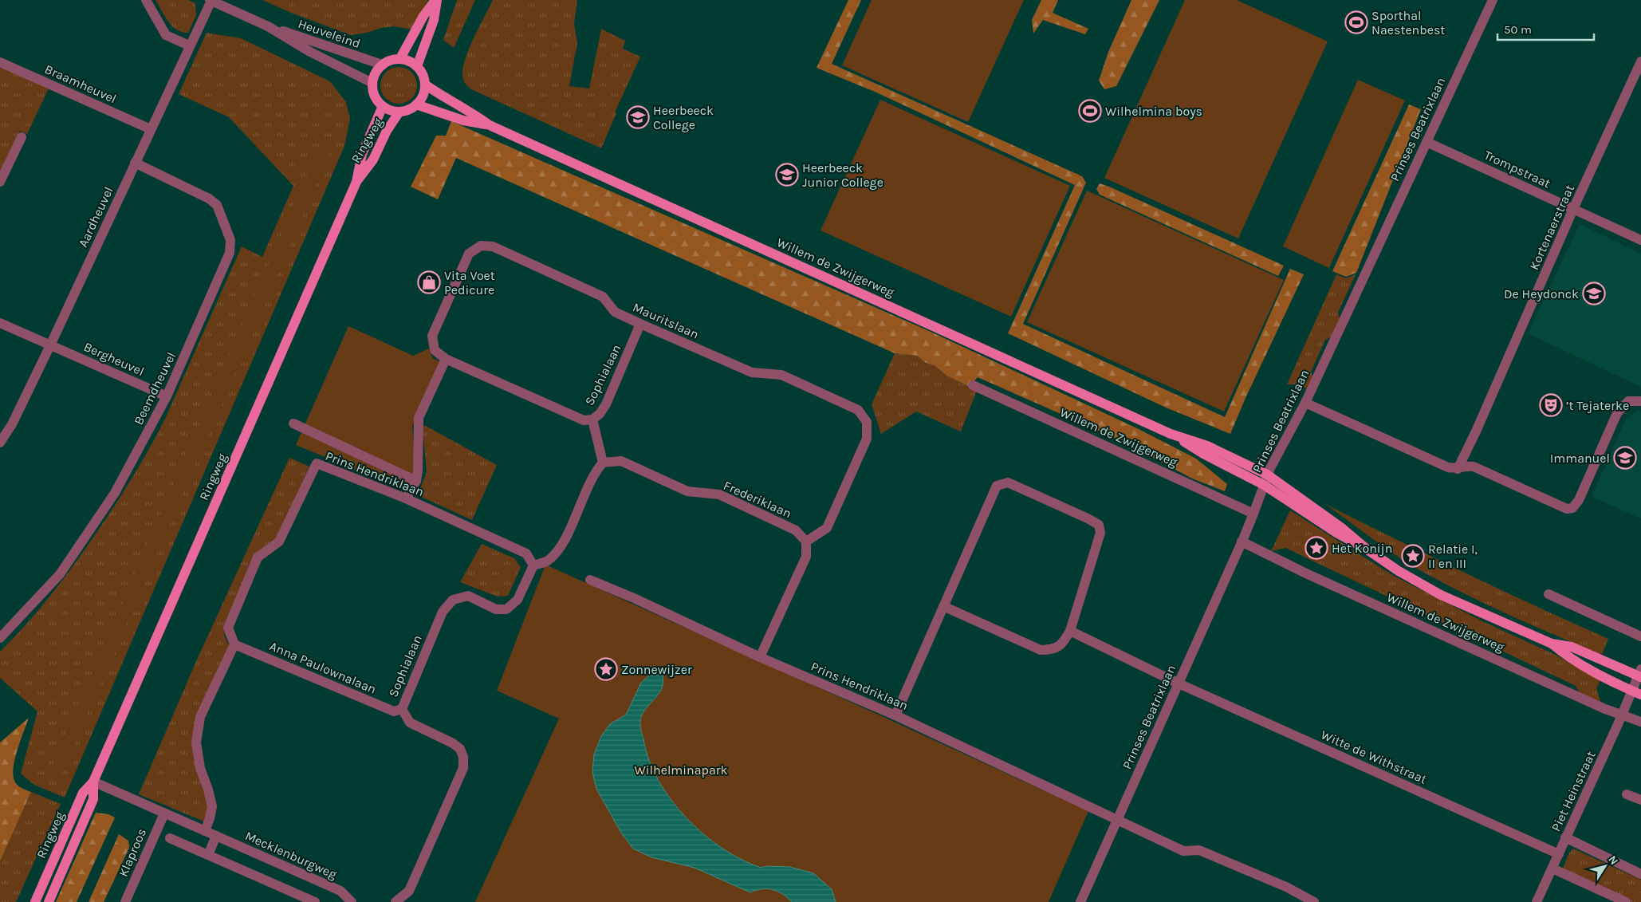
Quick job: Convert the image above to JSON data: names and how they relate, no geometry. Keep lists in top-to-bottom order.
{
  "streets": {
    "main road": ["Ringweg", "Willem de Zwijgerweg"],
    "street": [
      "Heuveleind",
      "Braamheuvel",
      "Prinses Beatrixlaan",
      "Trompstraat",
      "Aardheuvel",
      "Kortenaerstraat",
      "Mauritslaan",
      "Bergheuvel",
      "Sophialaan",
      "Beemdheuvel",
      "Prins Hendriklaan",
      "Frederiklaan",
      "Anna Paulownalaan",
      "Witte de Withstraat",
      "Piet Heinstraat",
      "Klaproos",
      "Mecklenburgweg"
    ]
  },
  "crossings": [
    ["Heuveleind", "Ringweg"],
    ["Heuveleind", "Aardheuvel"],
    ["Heuveleind", "Willem de Zwijgerweg"],
    ["Braamheuvel", "Aardheuvel"],
    ["Prinses Beatrixlaan", "Trompstraat"],
    ["Prinses Beatrixlaan", "Willem de Zwijgerweg"],
    ["Prinses Beatrixlaan", "Prins Hendriklaan"],
    ["Prinses Beatrixlaan", "Witte de Withstraat"],
    ["Ringweg", "Willem de Zwijgerweg"],
    ["Ringweg", "Mecklenburgweg"],
    ["Trompstraat", "Kortenaerstraat"],
    ["Aardheuvel", "Bergheuvel"],
    ["Aardheuvel", "Beemdheuvel"],
    ["Willem de Zwijgerweg", "Piet Heinstraat"],
    ["Mauritslaan", "Sophialaan"],
    ["Mauritslaan", "Frederiklaan"],
    ["Bergheuvel", "Beemdheuvel"],
    ["Sophialaan", "Prins Hendriklaan"],
    ["Sophialaan", "Frederiklaan"],
    ["Sophialaan", "Anna Paulownalaan"],
    ["Prins Hendriklaan", "Anna Paulownalaan"],
    ["Witte de Withstraat", "Piet Heinstraat"],
    ["Klaproos", "Mecklenburgweg"]
  ],
  "parks": ["Wilhelminapark"],
  "places": {
    "sports": ["Sporthal Naestenbest", "Wilhelmina boys"],
    "school or university": [
      "Heerbeeck College",
      "Heerbeeck Junior College",
      "De Heydonck",
      "Immanuel"
    ],
    "shop": ["Vita Voet Pedicure"],
    "theatre": ["’t Tejaterke"],
    "place": ["Het Konijn", "Relatie I, II en III", "Zonnewijzer"]
  },
  "scale_bar": "50 m",
  "north": "top right"
}
